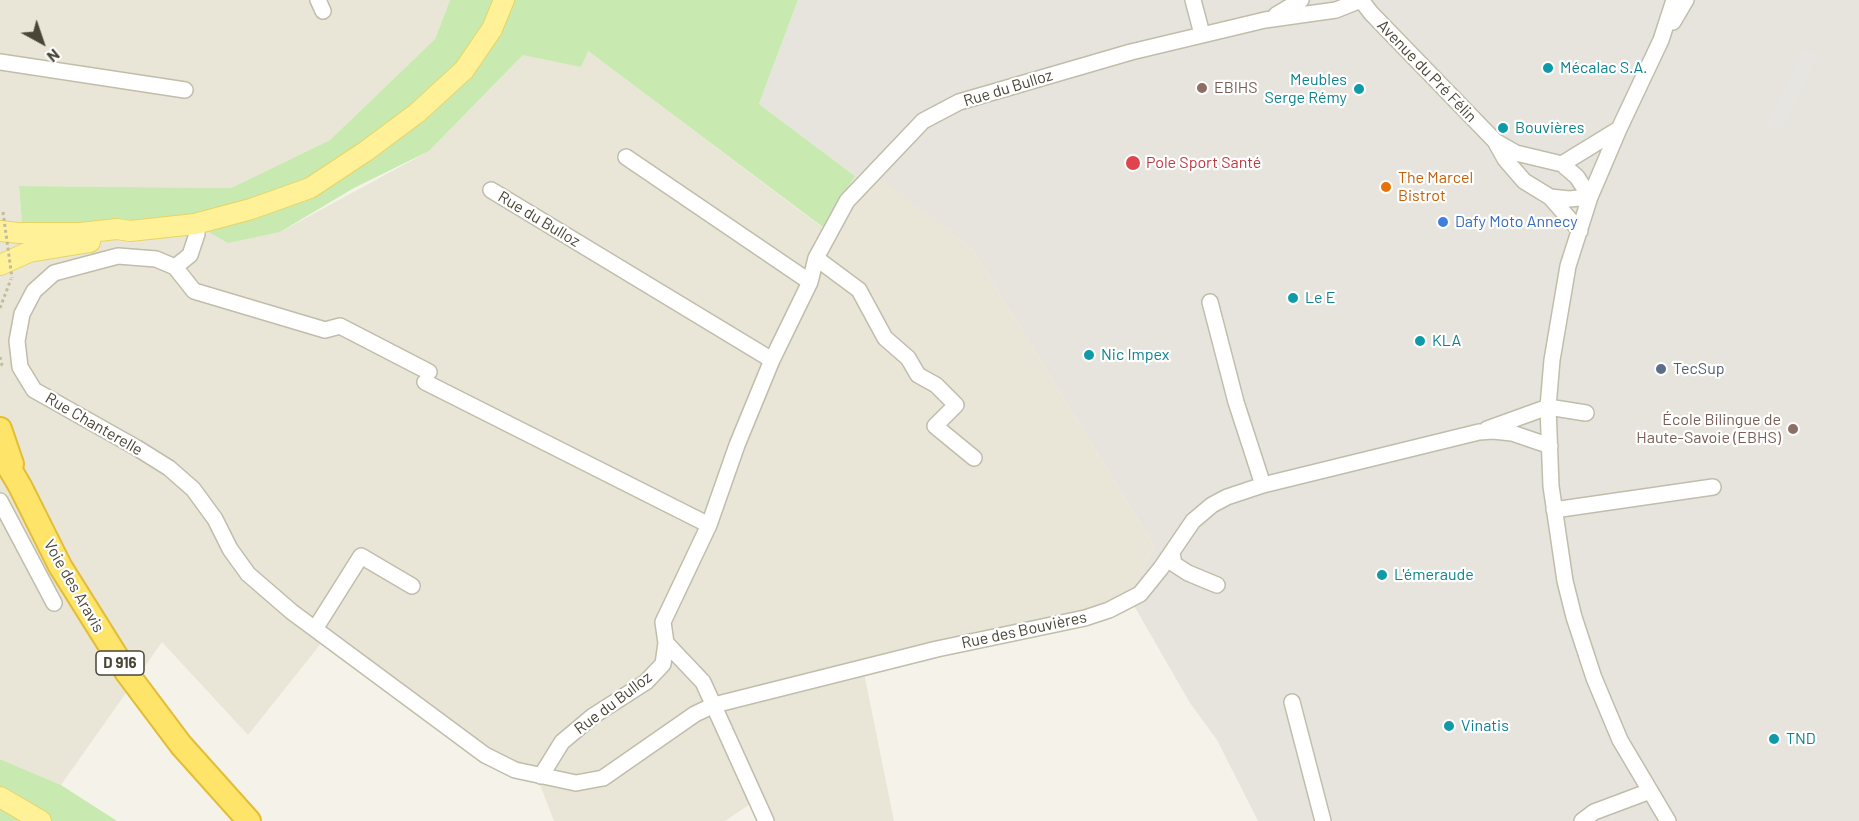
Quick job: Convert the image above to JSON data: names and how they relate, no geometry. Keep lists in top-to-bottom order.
{
  "streets": {
    "highway": ["Voie des Aravis", "D 916"],
    "street": [
      "Avenue du Pré Félin",
      "Rue du Bulloz",
      "Rue Chanterelle",
      "Rue des Bouvières"
    ]
  },
  "crossings": [
    ["Avenue du Pré Félin", "Rue du Bulloz"],
    ["Rue du Bulloz", "Rue Chanterelle"],
    ["Rue du Bulloz", "Rue des Bouvières"],
    ["Rue Chanterelle", "Rue des Bouvières"]
  ],
  "places": [
    "Mécalac S.A.",
    "EBIHS",
    "Meubles Serge Rémy",
    "Bouvières",
    "Pole Sport Santé",
    "The Marcel Bistrot",
    "Dafy Moto Annecy",
    "Le E",
    "KLA",
    "Nic Impex",
    "TecSup",
    "École Bilingue de Haute-Savoie (EBHS)",
    "L'émeraude",
    "Vinatis",
    "TND"
  ],
  "north": "bottom right"
}
